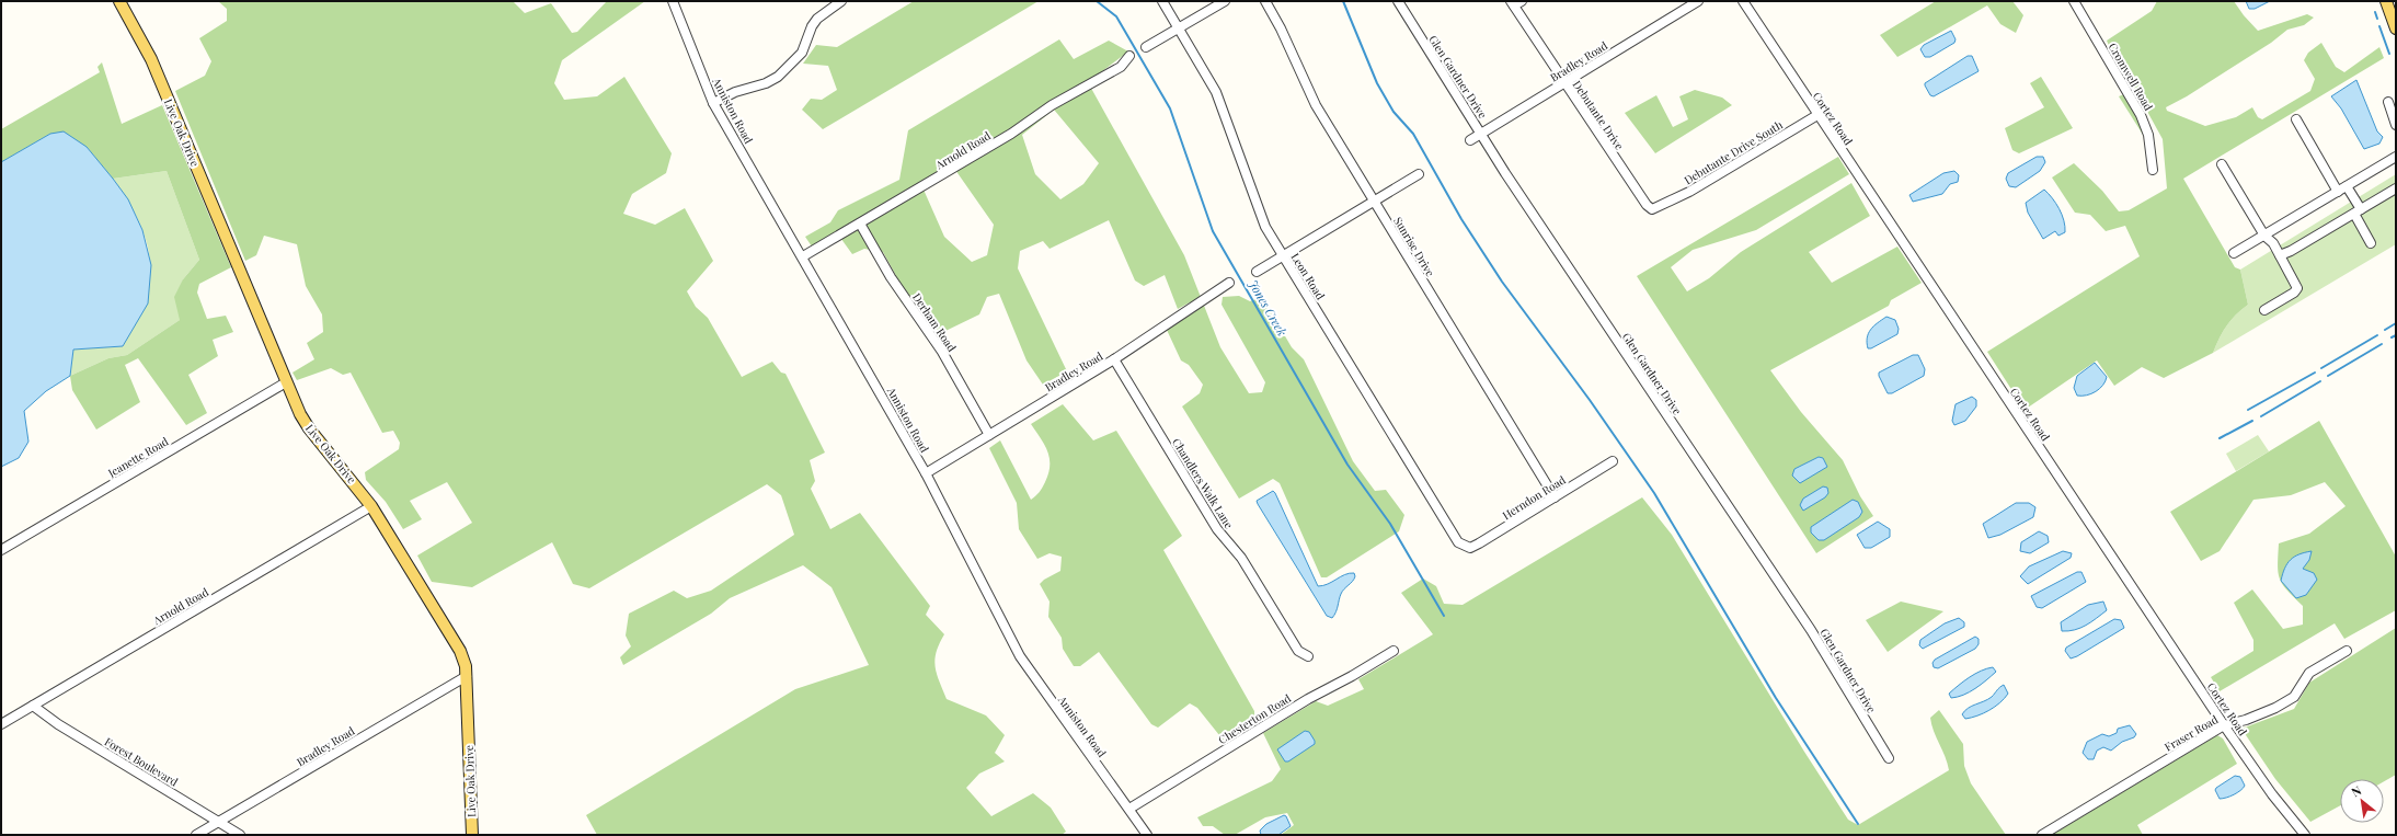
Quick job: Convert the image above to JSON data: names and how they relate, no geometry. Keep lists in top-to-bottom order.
{
  "streets": {
    "main road": ["Live Oak Drive"],
    "street": [
      "Bradley Road",
      "Glen Gardner Drive",
      "Cromwell Road",
      "Anniston Road",
      "Debutante Drive",
      "Cortez Road",
      "Arnold Road",
      "Debutante Drive South",
      "Sunrise Drive",
      "Leon Road",
      "Derham Road",
      "Jeanette Road",
      "Chandlers Walk Lane",
      "Herndon Road",
      "Chesterton Road",
      "Fraser Road",
      "Forest Boulevard"
    ]
  },
  "crossings": [
    ["Bradley Road", "Glen Gardner Drive"],
    ["Bradley Road", "Anniston Road"],
    ["Bradley Road", "Debutante Drive"],
    ["Bradley Road", "Live Oak Drive"],
    ["Bradley Road", "Derham Road"],
    ["Bradley Road", "Chandlers Walk Lane"],
    ["Bradley Road", "Forest Boulevard"],
    ["Anniston Road", "Arnold Road"],
    ["Anniston Road", "Chesterton Road"],
    ["Debutante Drive", "Debutante Drive South"],
    ["Cortez Road", "Debutante Drive South"],
    ["Cortez Road", "Fraser Road"],
    ["Live Oak Drive", "Arnold Road"],
    ["Live Oak Drive", "Jeanette Road"],
    ["Arnold Road", "Derham Road"],
    ["Arnold Road", "Forest Boulevard"],
    ["Sunrise Drive", "Herndon Road"],
    ["Leon Road", "Herndon Road"]
  ],
  "water": ["Jones Creek"],
  "north": "top left"
}
